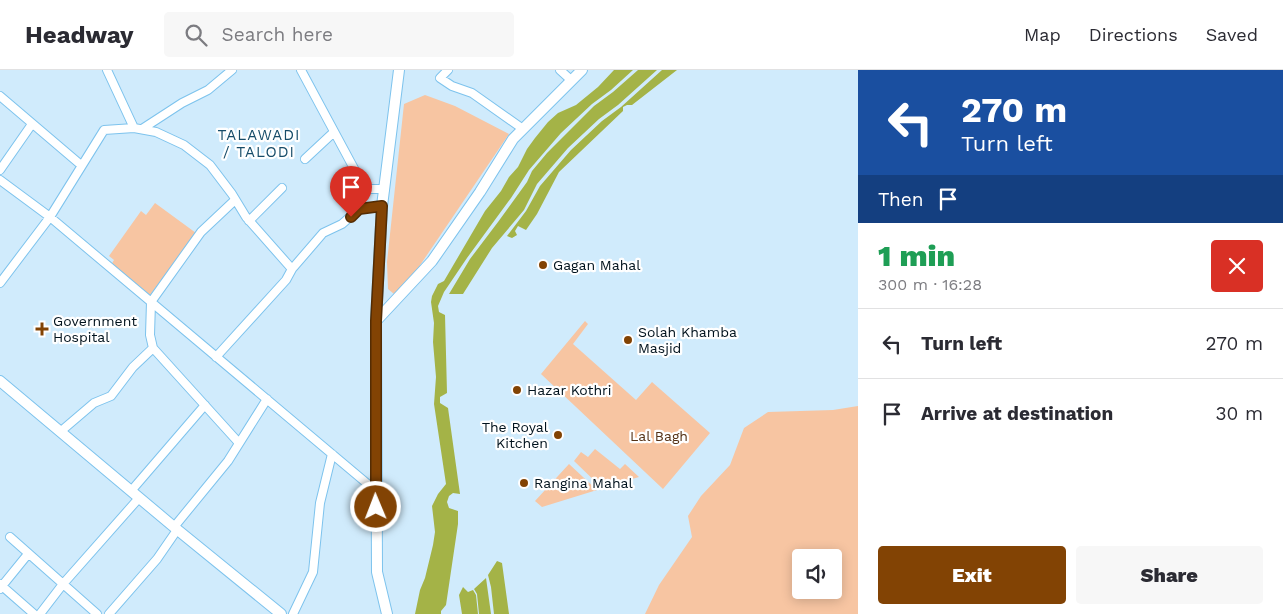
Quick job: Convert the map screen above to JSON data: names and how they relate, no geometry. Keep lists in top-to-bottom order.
{
  "districts": ["TALAWADI / TALODI"],
  "parks": ["Lal Bagh"],
  "places": {
    "other": [
      "Gagan Mahal",
      "Solah Khamba Masjid",
      "Hazar Kothri",
      "The Royal Kitchen",
      "Rangina Mahal"
    ],
    "health": ["Government Hospital"]
  },
  "page": {
    "header": "Headway",
    "search": "Search here",
    "nav": ["Map", "Directions", "Saved"],
    "turn": ["270 m", "Turn left"],
    "then": "Then",
    "heading": ["1 min", "300 m · 16:28"],
    "list": [
      {
        "name": "Turn left",
        "value": "270 m"
      },
      {
        "name": "Arrive at destination",
        "value": "30 m"
      }
    ],
    "buttons": ["Exit", "Share"]
  }
}
